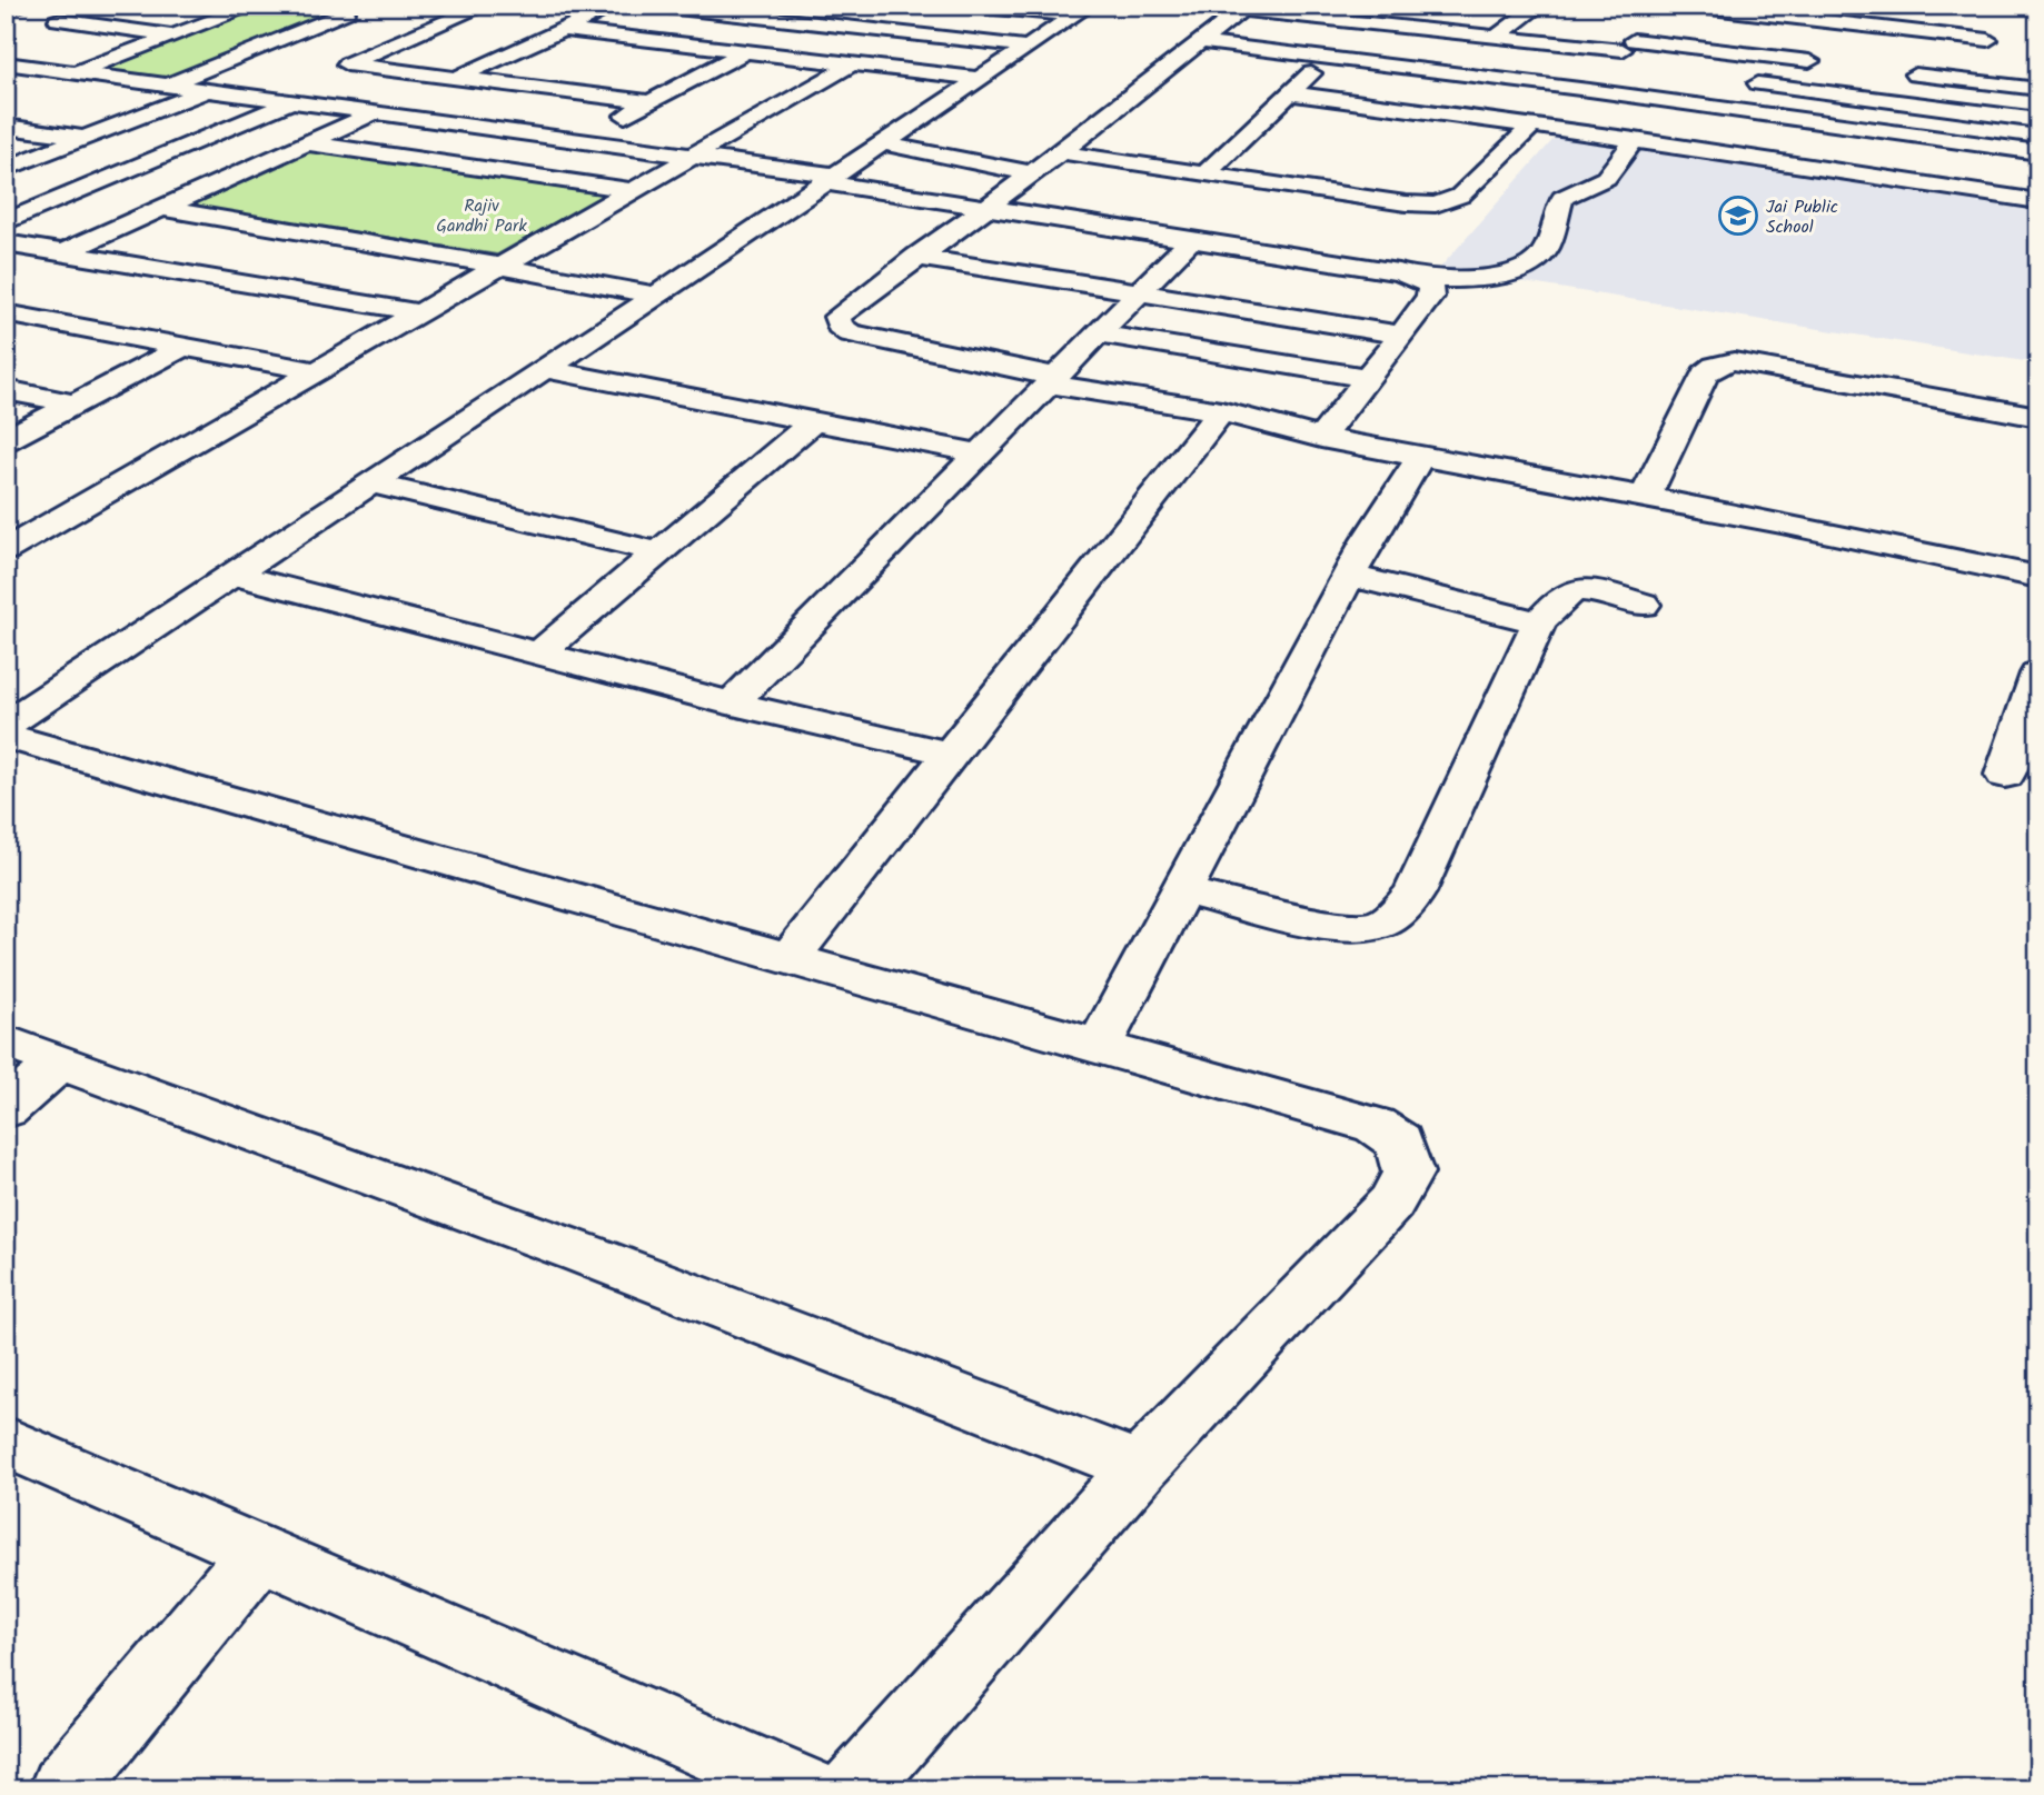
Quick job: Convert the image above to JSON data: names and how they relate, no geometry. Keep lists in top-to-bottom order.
{
  "parks": ["Rajiv Gandhi Park"],
  "places": {
    "school or university": ["Jai Public School"]
  }
}
